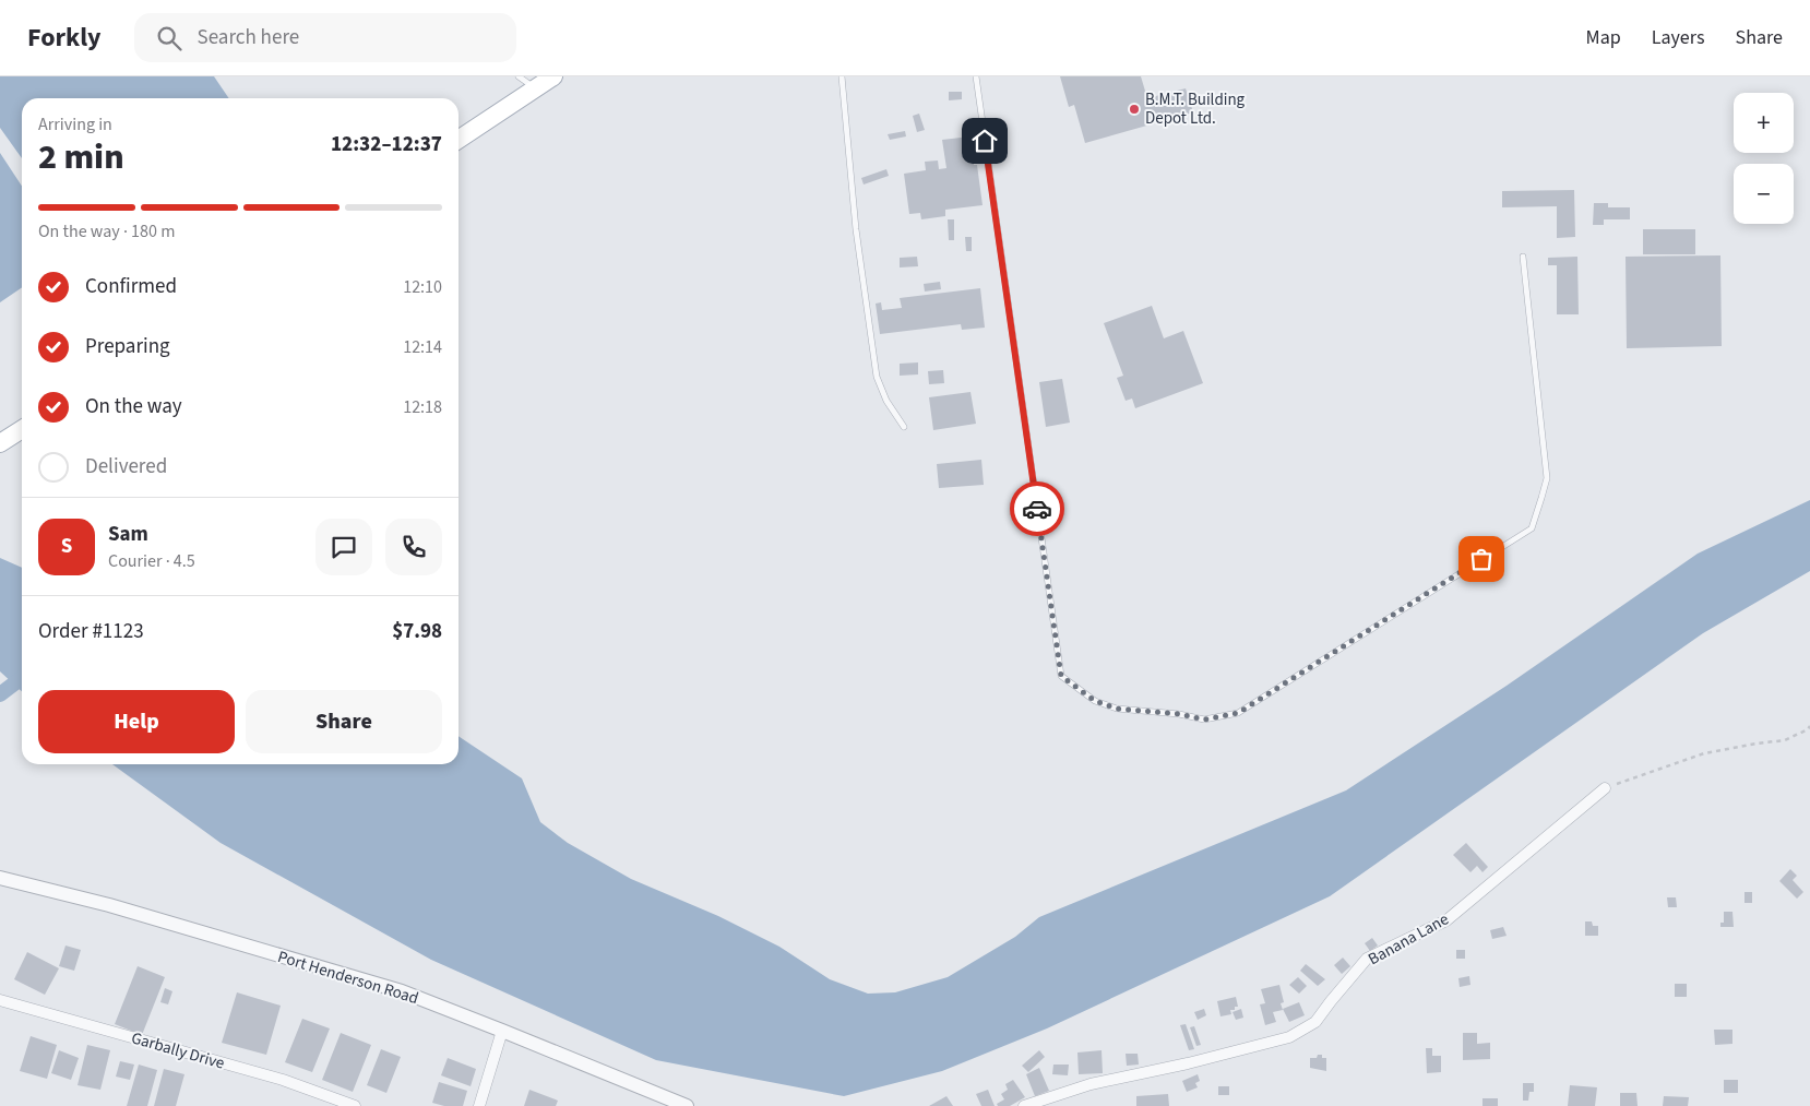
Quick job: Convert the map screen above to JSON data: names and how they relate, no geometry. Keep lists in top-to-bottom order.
{
  "streets": {
    "street": ["Banana Lane", "Port Henderson Road", "Garbally Drive"]
  },
  "places": ["B.M.T. Building Depot Ltd."],
  "page": {
    "header": "Forkly",
    "search": "Search here",
    "nav": ["Map", "Layers", "Share"],
    "map_buttons": ["+", "−"],
    "heading": ["2 min", "Arriving in", "12:32–12:37"],
    "panel": [
      "Sam",
      "Courier · 4.5",
      "Order #1123",
      "$7.98"
    ],
    "bar": "On the way · 180 m",
    "list": [
      ["Confirmed", "12:10"],
      ["Preparing", "12:14"],
      ["On the way", "12:18"],
      "Delivered"
    ],
    "round": "S",
    "buttons": ["Help", "Share"]
  }
}
